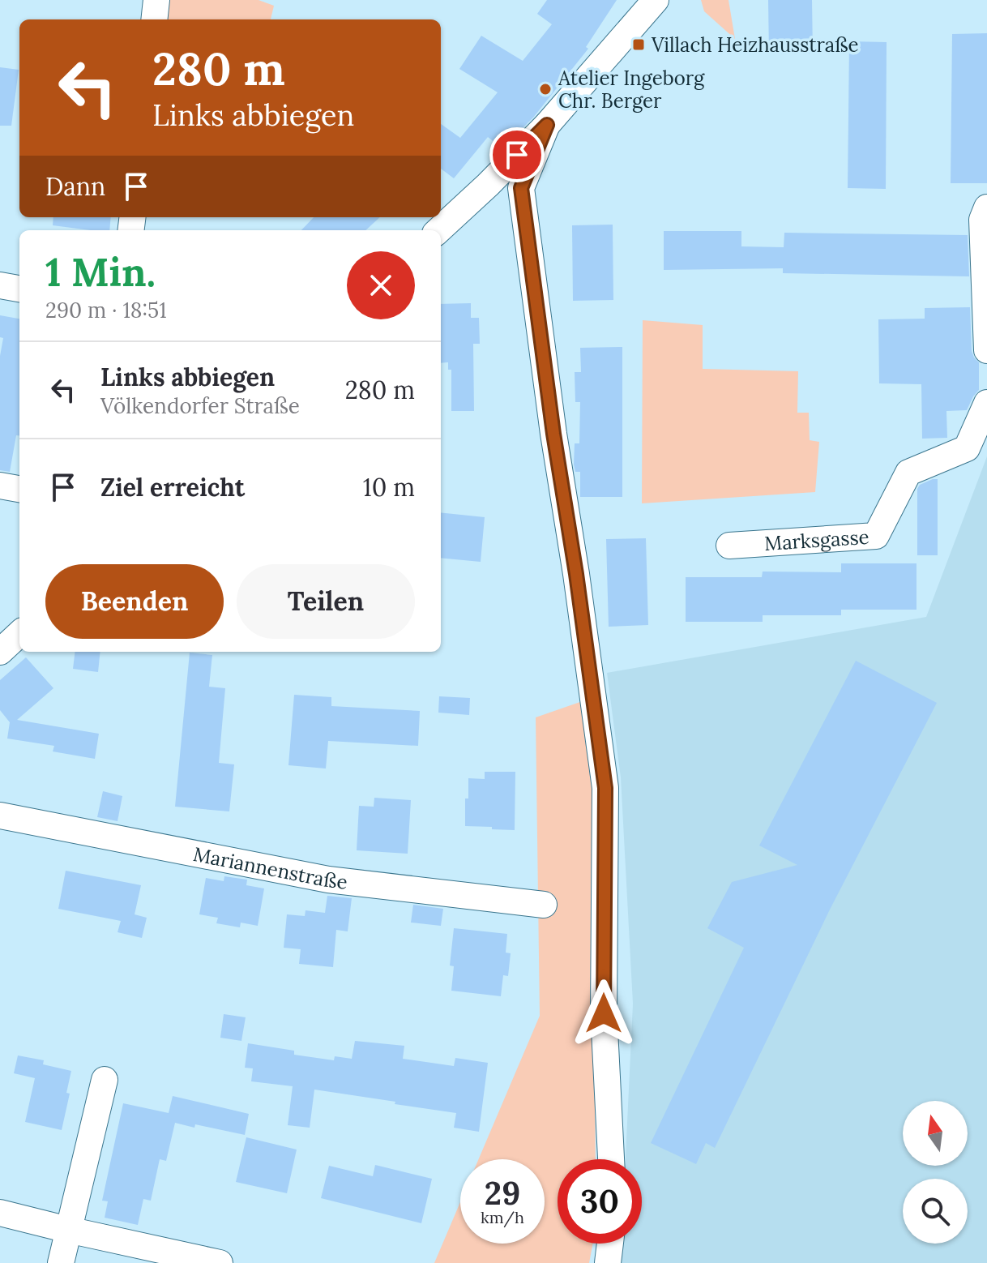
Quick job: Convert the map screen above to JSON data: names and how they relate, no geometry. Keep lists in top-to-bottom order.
{
  "streets": {
    "street": ["Marksgasse", "Mariannenstraße"]
  },
  "places": {
    "transit": ["Villach Heizhausstraße"],
    "other": ["Atelier Ingeborg Chr. Berger"]
  },
  "north": "top",
  "page": {
    "turn": ["280 m", "Links abbiegen"],
    "then": "Dann",
    "heading": ["1 Min.", "290 m · 18:51"],
    "list": [
      {
        "name": "Links abbiegen",
        "note": "Völkendorfer Straße",
        "value": "280 m"
      },
      {
        "name": "Ziel erreicht",
        "value": "10 m"
      }
    ],
    "buttons": ["Beenden", "Teilen"],
    "speed": "29 km/h",
    "limit": "30"
  }
}
